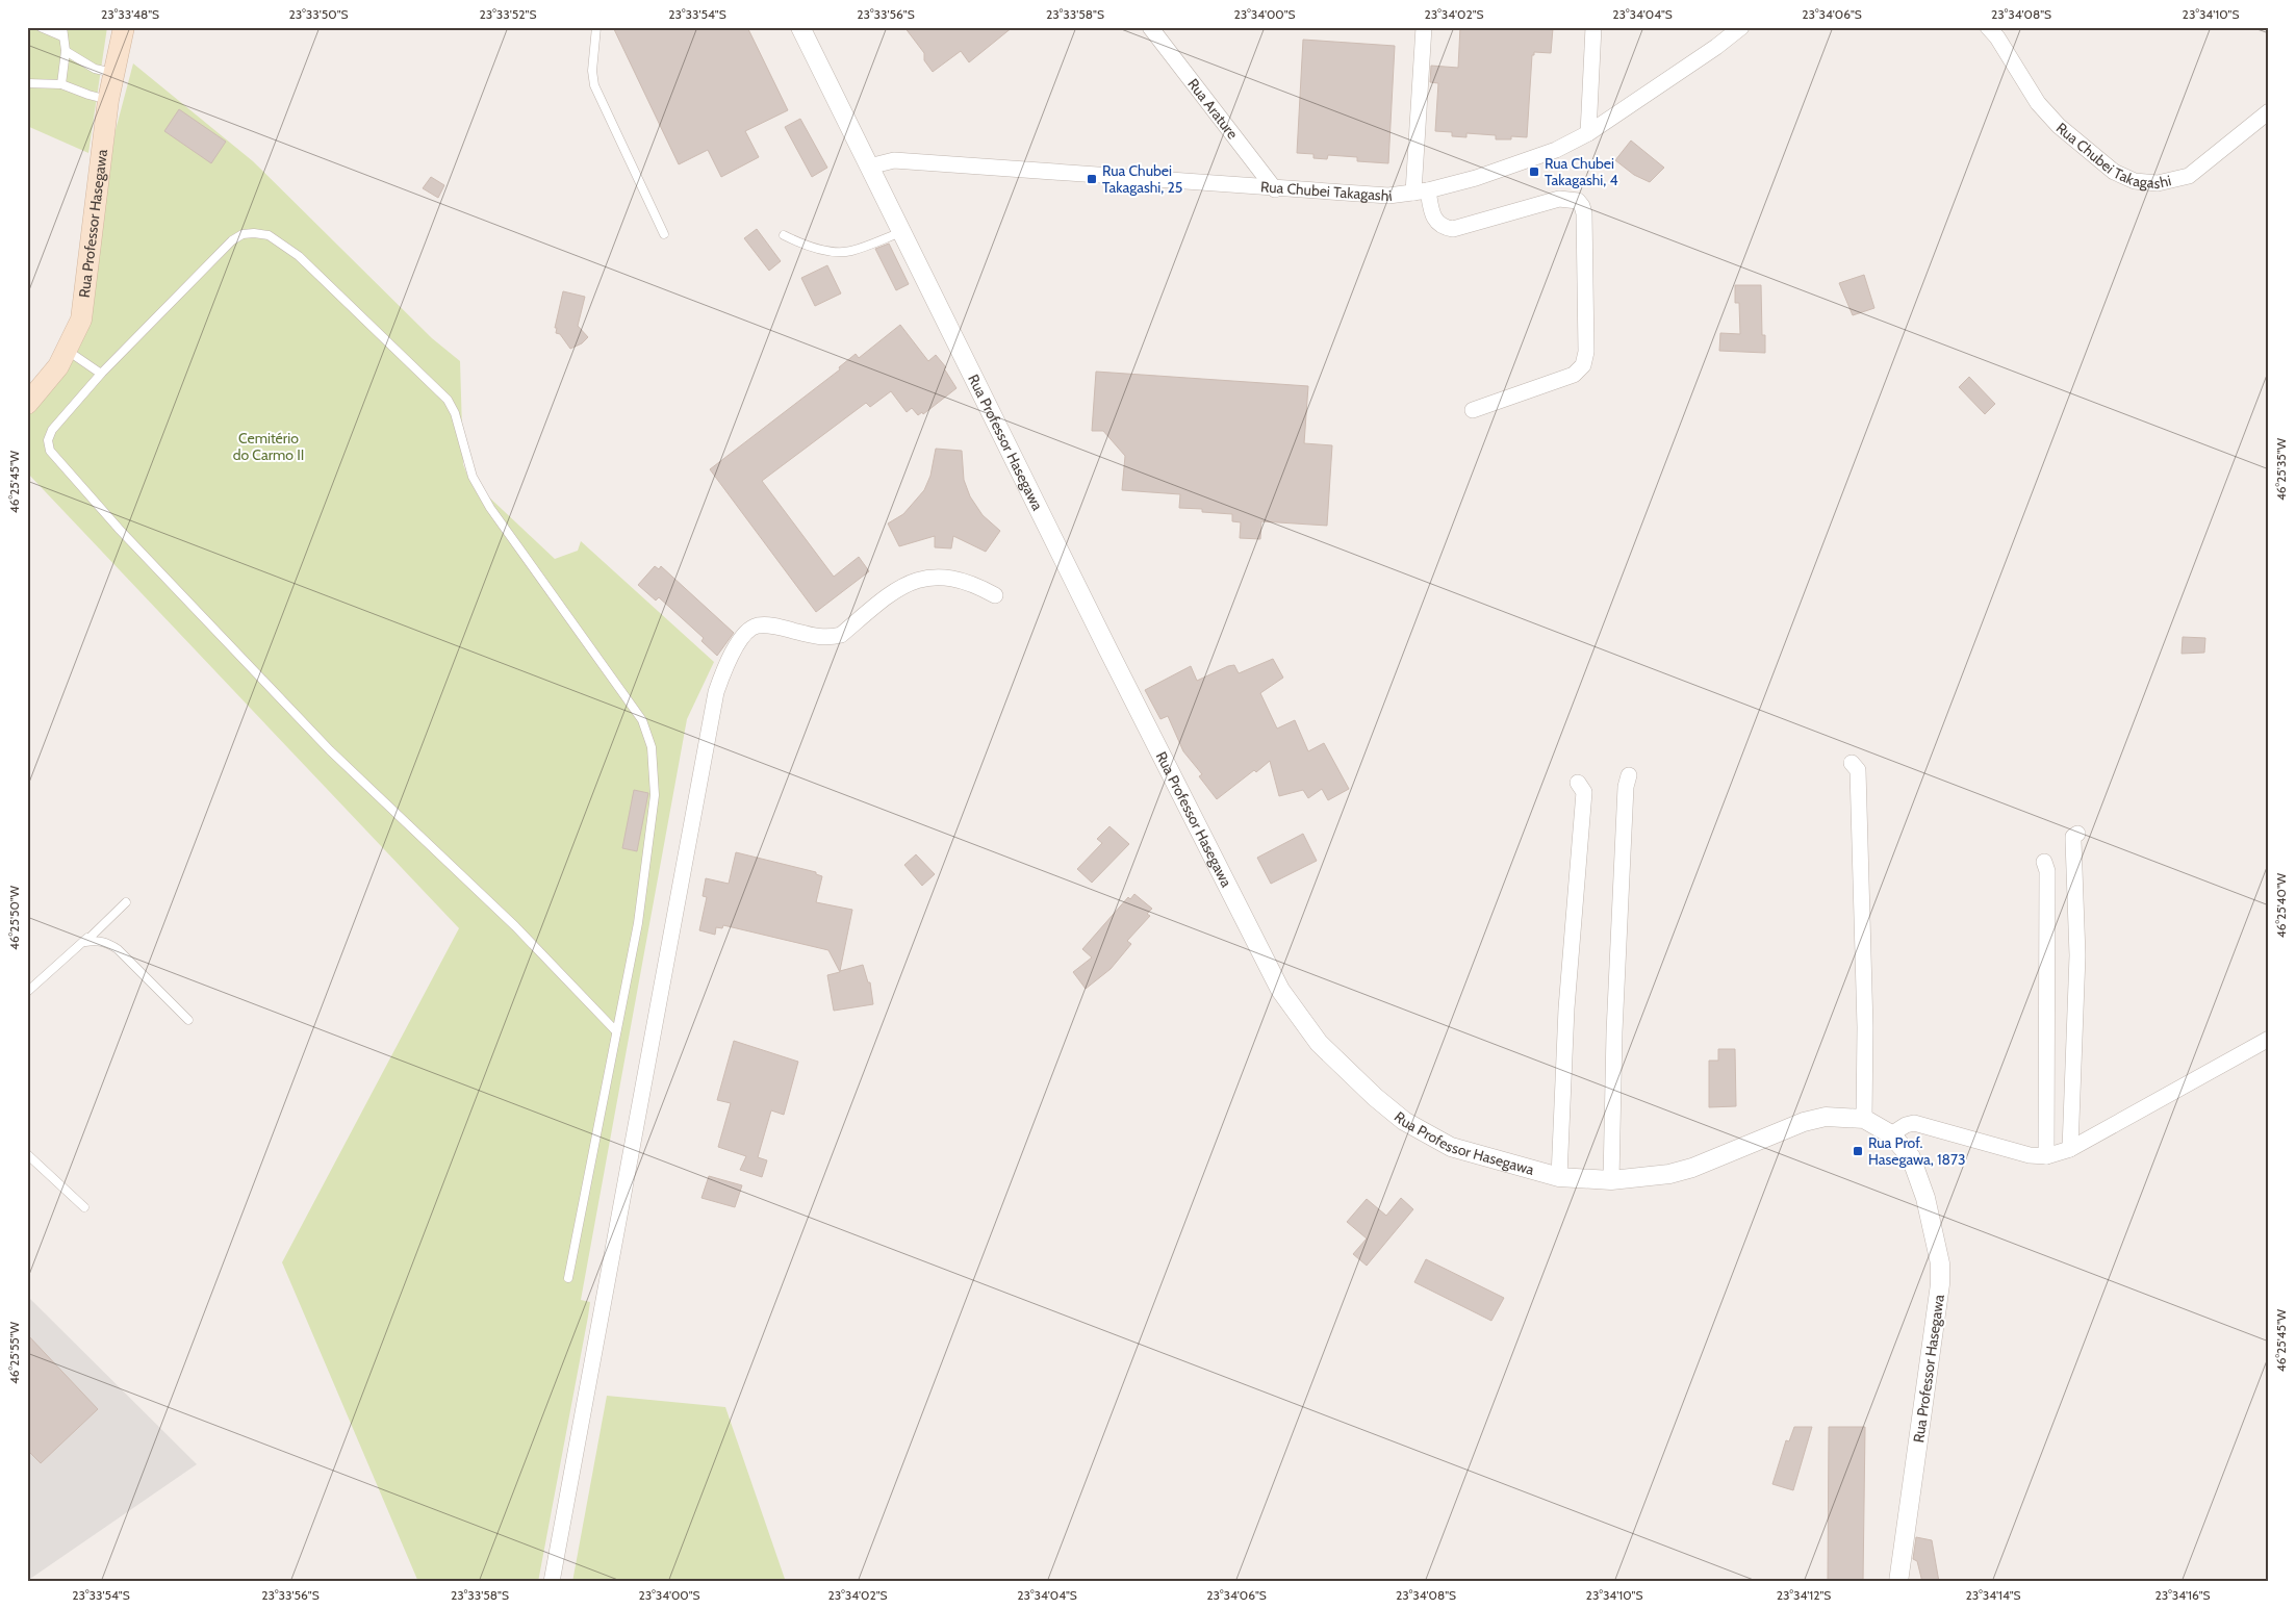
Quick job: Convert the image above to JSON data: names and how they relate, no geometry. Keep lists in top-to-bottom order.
{
  "streets": {
    "main road": ["Rua Professor Hasegawa"],
    "street": ["Rua Arature", "Rua Chubei Takagashi"]
  },
  "crossings": [
    ["Rua Arature", "Rua Chubei Takagashi"],
    ["Rua Chubei Takagashi", "Rua Professor Hasegawa"]
  ],
  "parks": ["Cemitério do Carmo II"],
  "places": {
    "transit": ["Rua Chubei Takagashi, 4", "Rua Chubei Takagashi, 25", "Rua Prof. Hasegawa, 1873"]
  },
  "coordinates": [
    "23°33'48\"S",
    "23°33'50\"S",
    "23°33'52\"S",
    "23°33'54\"S",
    "23°33'56\"S",
    "23°33'58\"S",
    "23°34'00\"S",
    "23°34'02\"S",
    "23°34'04\"S",
    "23°34'06\"S",
    "23°34'08\"S",
    "23°34'10\"S",
    "46°25'35\"W",
    "46°25'45\"W",
    "46°25'40\"W",
    "46°25'50\"W",
    "46°25'55\"W",
    "23°34'12\"S",
    "23°34'14\"S",
    "23°34'16\"S"
  ]
}
